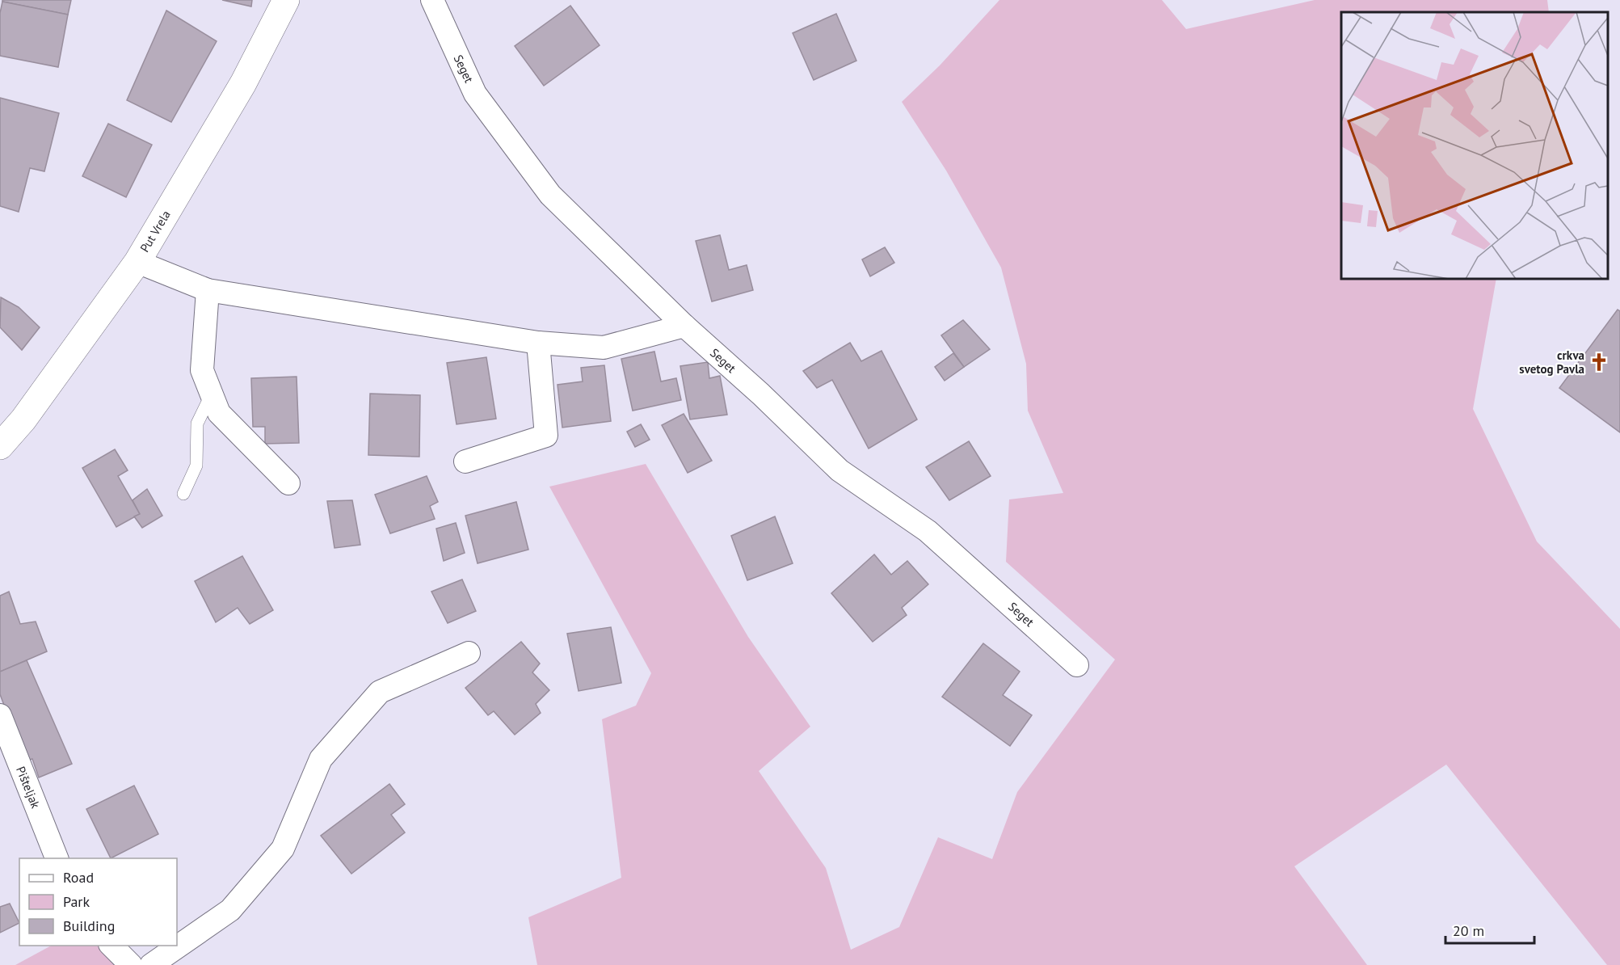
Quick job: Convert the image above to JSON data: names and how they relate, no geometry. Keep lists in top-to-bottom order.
{
  "streets": {
    "main road": ["Put Vrela"],
    "street": ["Seget", "Pišteljak"]
  },
  "places": {
    "church": ["crkva svetog Pavla"]
  },
  "legend": ["Road", "Park", "Building"],
  "scale_bar": "20 m"
}
